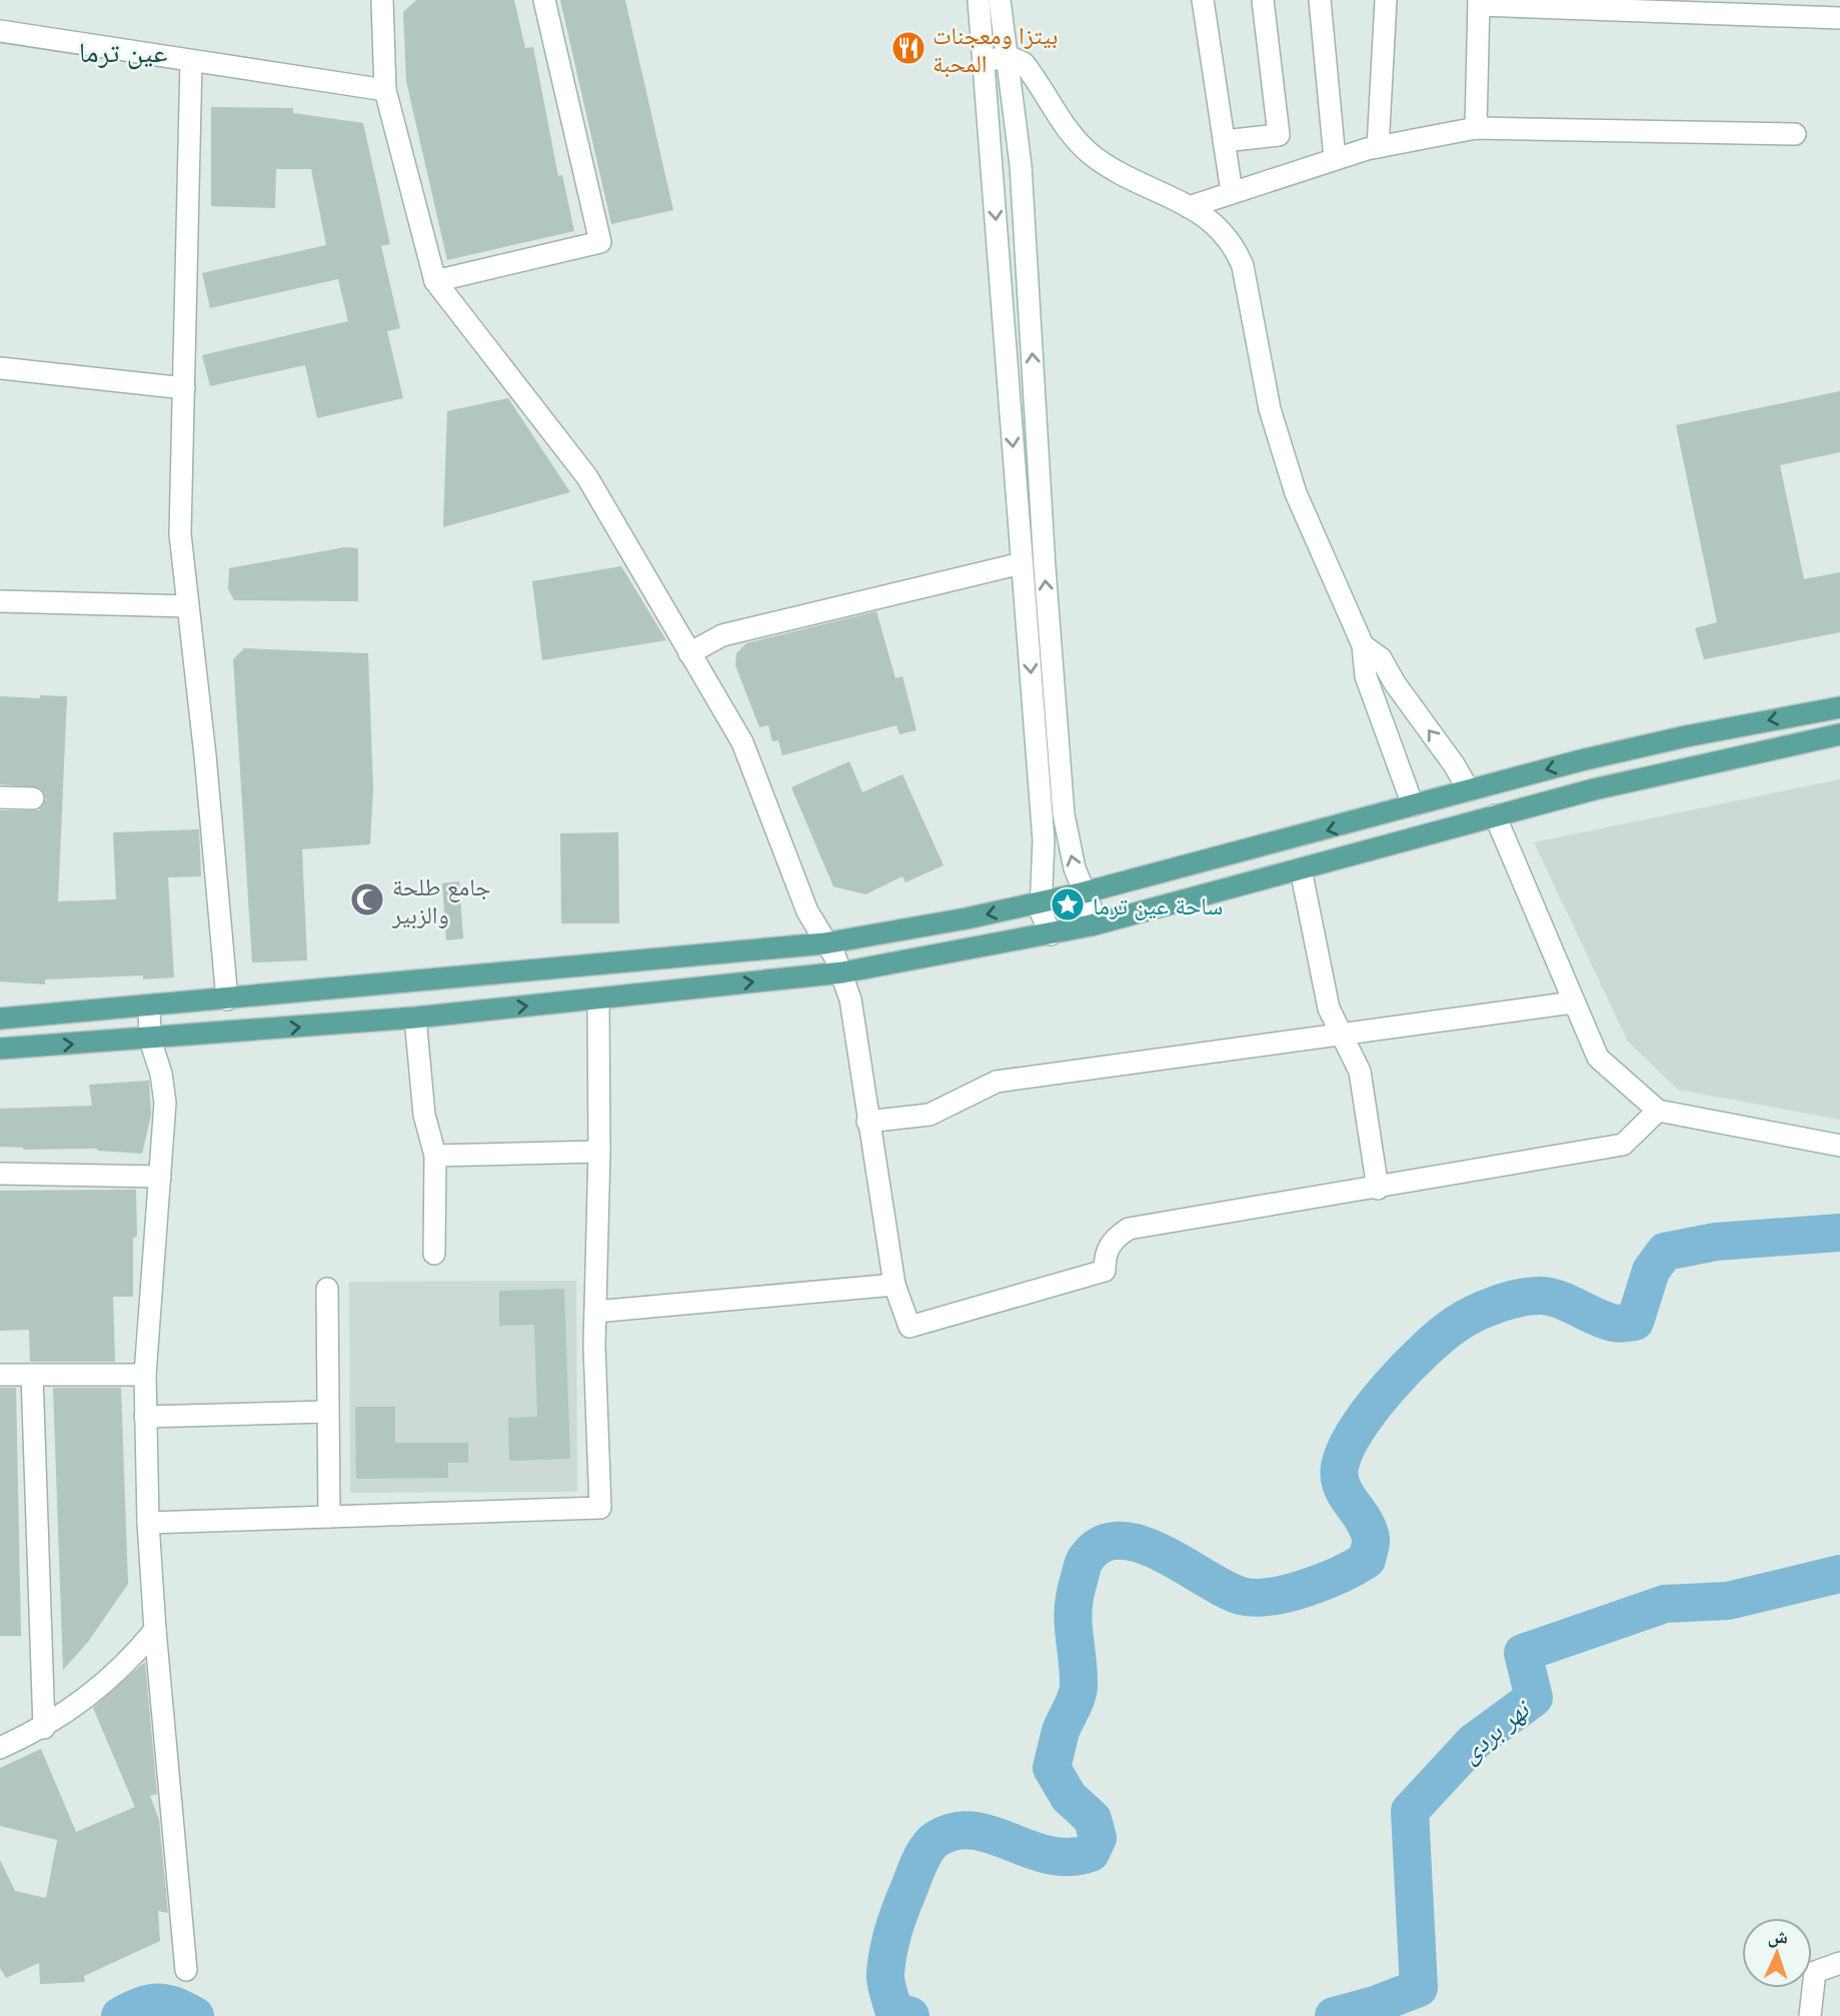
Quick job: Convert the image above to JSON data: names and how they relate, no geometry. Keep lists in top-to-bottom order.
{
  "districts": ["عين ترما"],
  "water": ["نهر بردى"],
  "places": {
    "restaurant": ["بيتزا ومعجنات المحبة"],
    "mosque": ["جامع طلحة والزبير"],
    "place": ["ساحة عين ترما"]
  },
  "north": "top"
}
